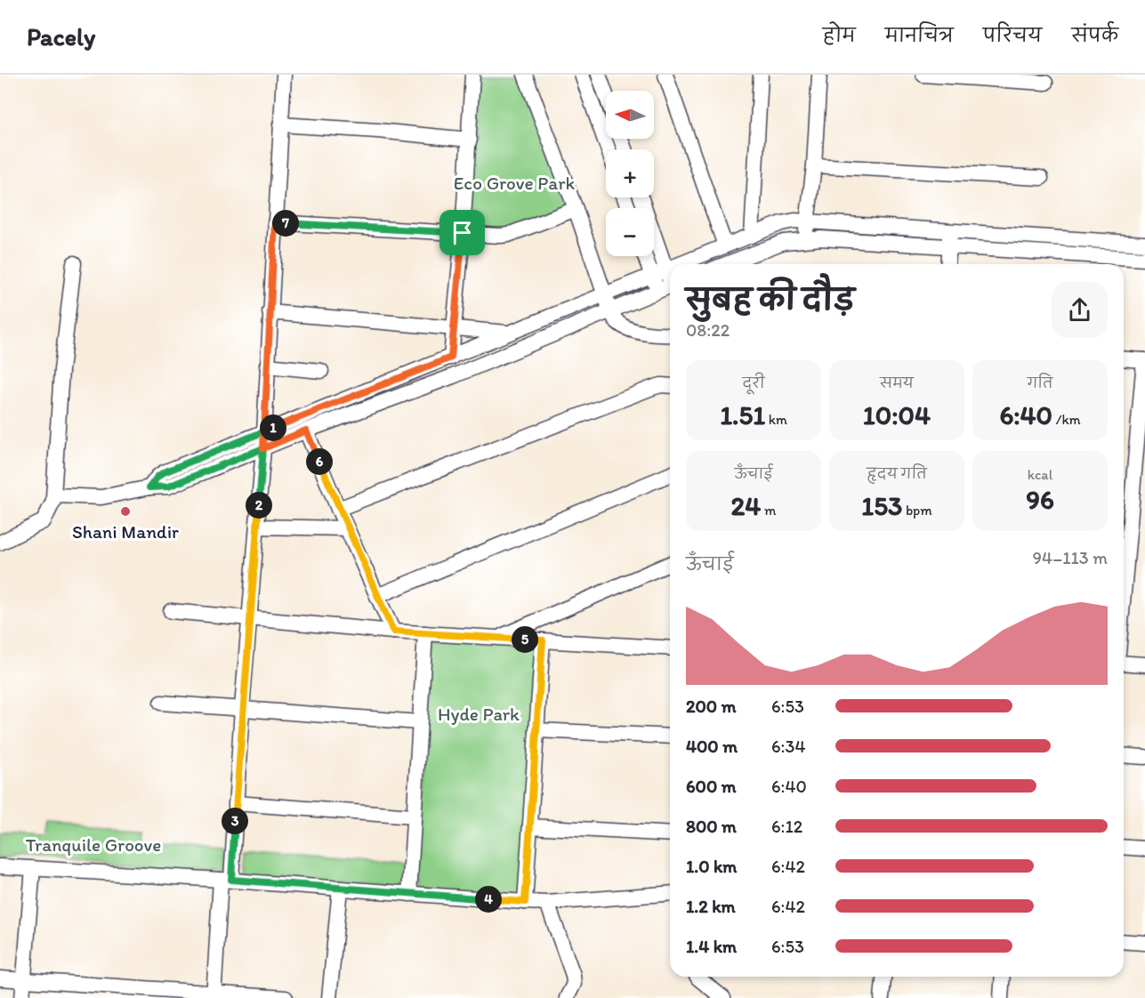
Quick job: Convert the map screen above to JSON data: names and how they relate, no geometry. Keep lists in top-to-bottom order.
{
  "parks": ["Eco Grove Park", "Hyde Park", "Tranquile Groove"],
  "places": ["Shani Mandir"],
  "north": "left",
  "page": {
    "header": "Pacely",
    "nav": [
      "होम",
      "मानचित्र",
      "परिचय",
      "संपर्क"
    ],
    "map_buttons": ["+", "−"],
    "pins": [
      "7",
      "1",
      "6",
      "2",
      "5",
      "3",
      "4"
    ],
    "heading": ["सुबह की दौड़", "08:22"],
    "stats": [
      ["दूरी", "1.51 km"],
      ["समय", "10:04"],
      ["गति", "6:40 /km"],
      ["ऊँचाई", "24 m"],
      ["हृदय गति", "153 bpm"],
      ["kcal", "96"]
    ],
    "chart": ["ऊँचाई", "94–113 m"],
    "list": [
      {
        "name": "200 m",
        "note": "6:53"
      },
      {
        "name": "400 m",
        "note": "6:34"
      },
      {
        "name": "600 m",
        "note": "6:40"
      },
      {
        "name": "800 m",
        "note": "6:12"
      },
      {
        "name": "1.0 km",
        "note": "6:42"
      },
      {
        "name": "1.2 km",
        "note": "6:42"
      },
      {
        "name": "1.4 km",
        "note": "6:53"
      }
    ]
  }
}
